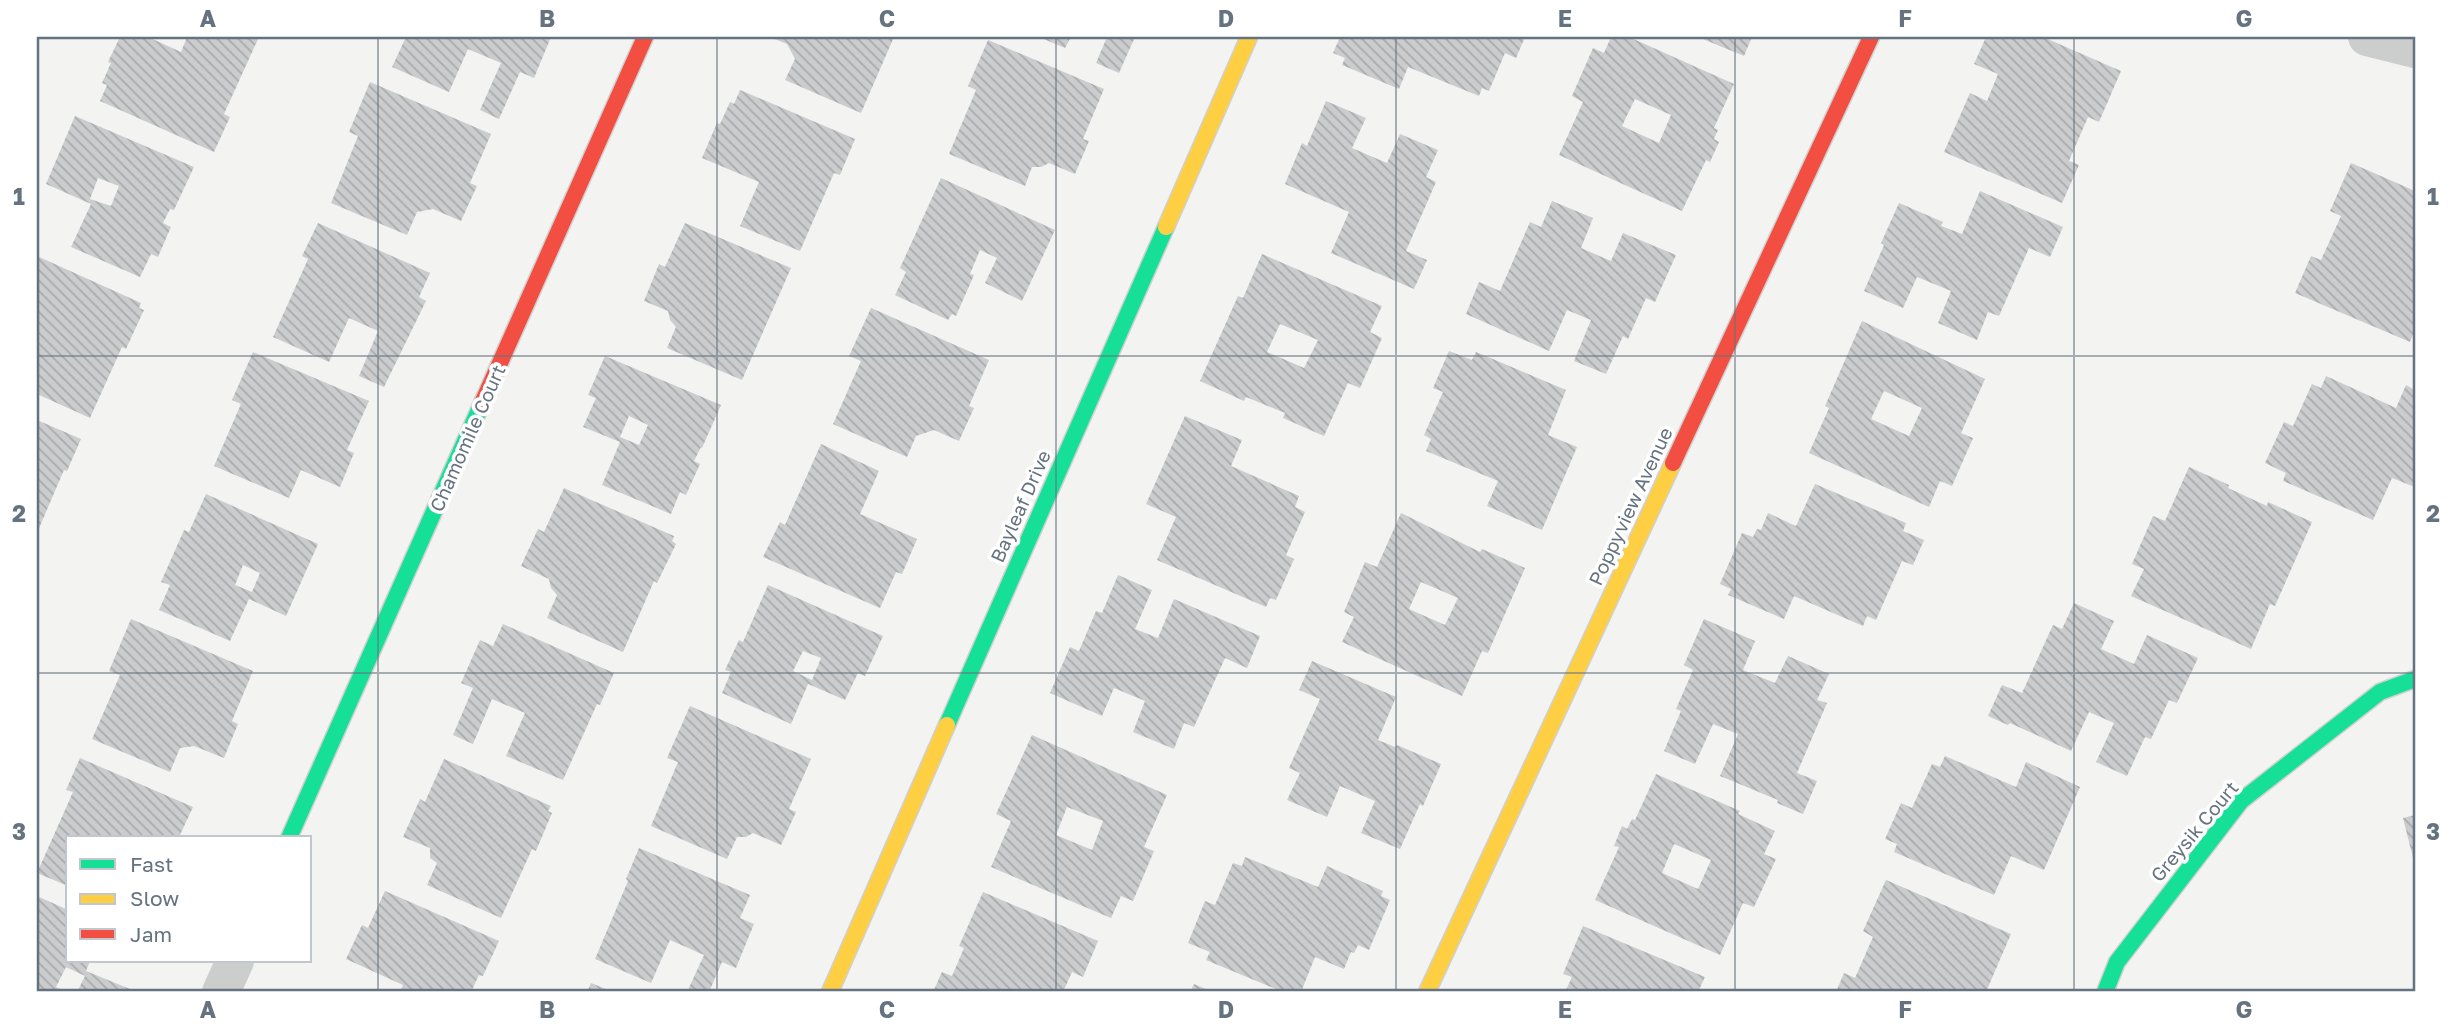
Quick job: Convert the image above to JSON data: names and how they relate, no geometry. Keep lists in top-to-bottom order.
{
  "streets": {
    "street": [
      "Chamomile Court",
      "Bayleaf Drive",
      "Poppyview Avenue",
      "Greysik Court"
    ]
  },
  "legend": ["Fast", "Slow", "Jam"],
  "grid": {
    "columns": [
      "A",
      "B",
      "C",
      "D",
      "E",
      "F",
      "G"
    ],
    "rows": ["1", "2", "3"]
  }
}
